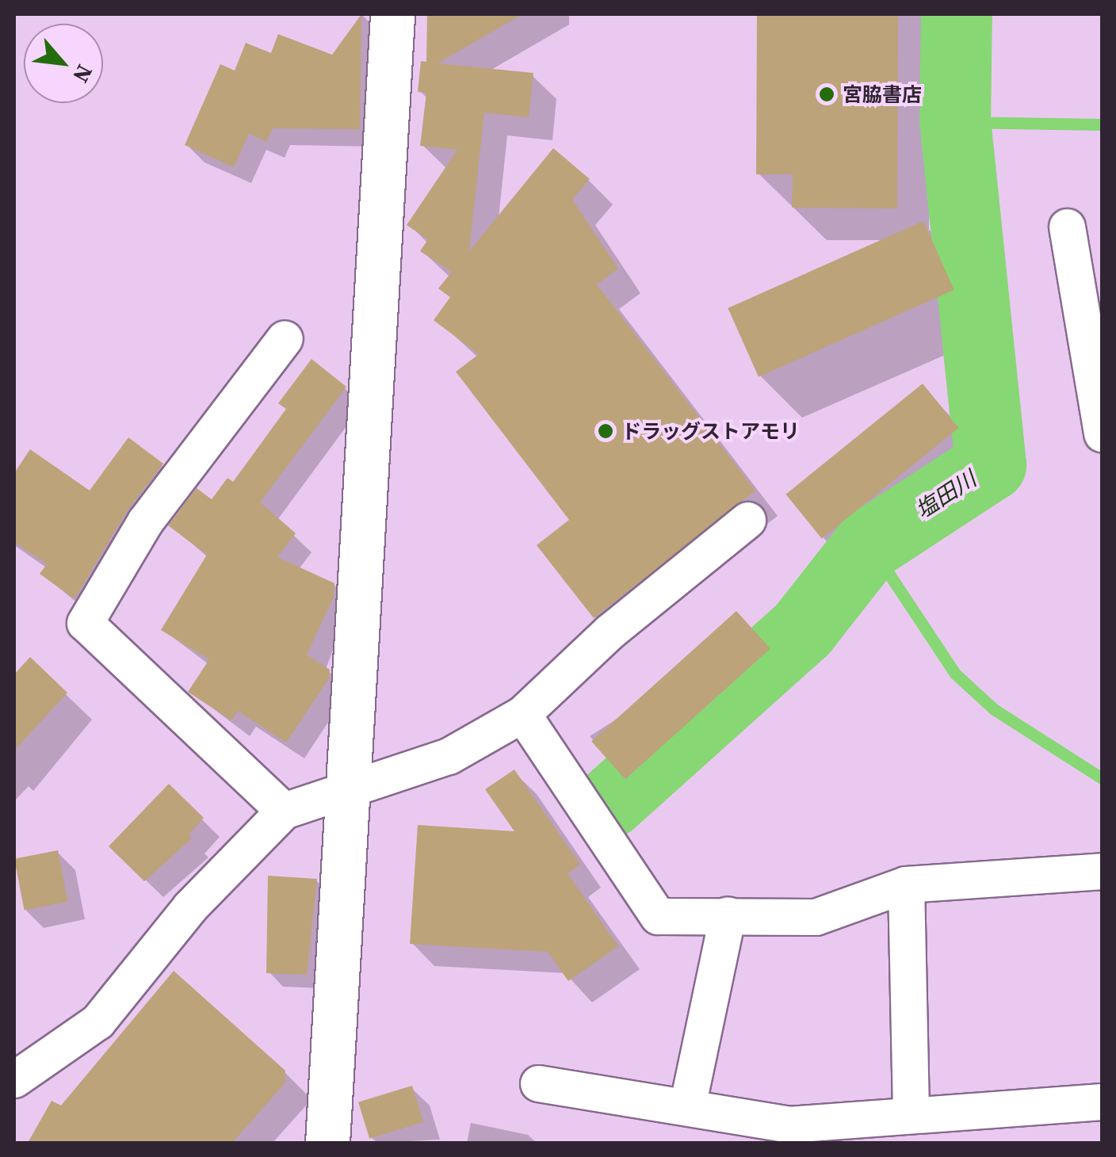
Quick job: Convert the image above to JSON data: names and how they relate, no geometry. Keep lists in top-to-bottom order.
{
  "water": ["塩田川"],
  "places": ["宮脇書店", "ドラッグストアモリ"],
  "north": "bottom right"
}
